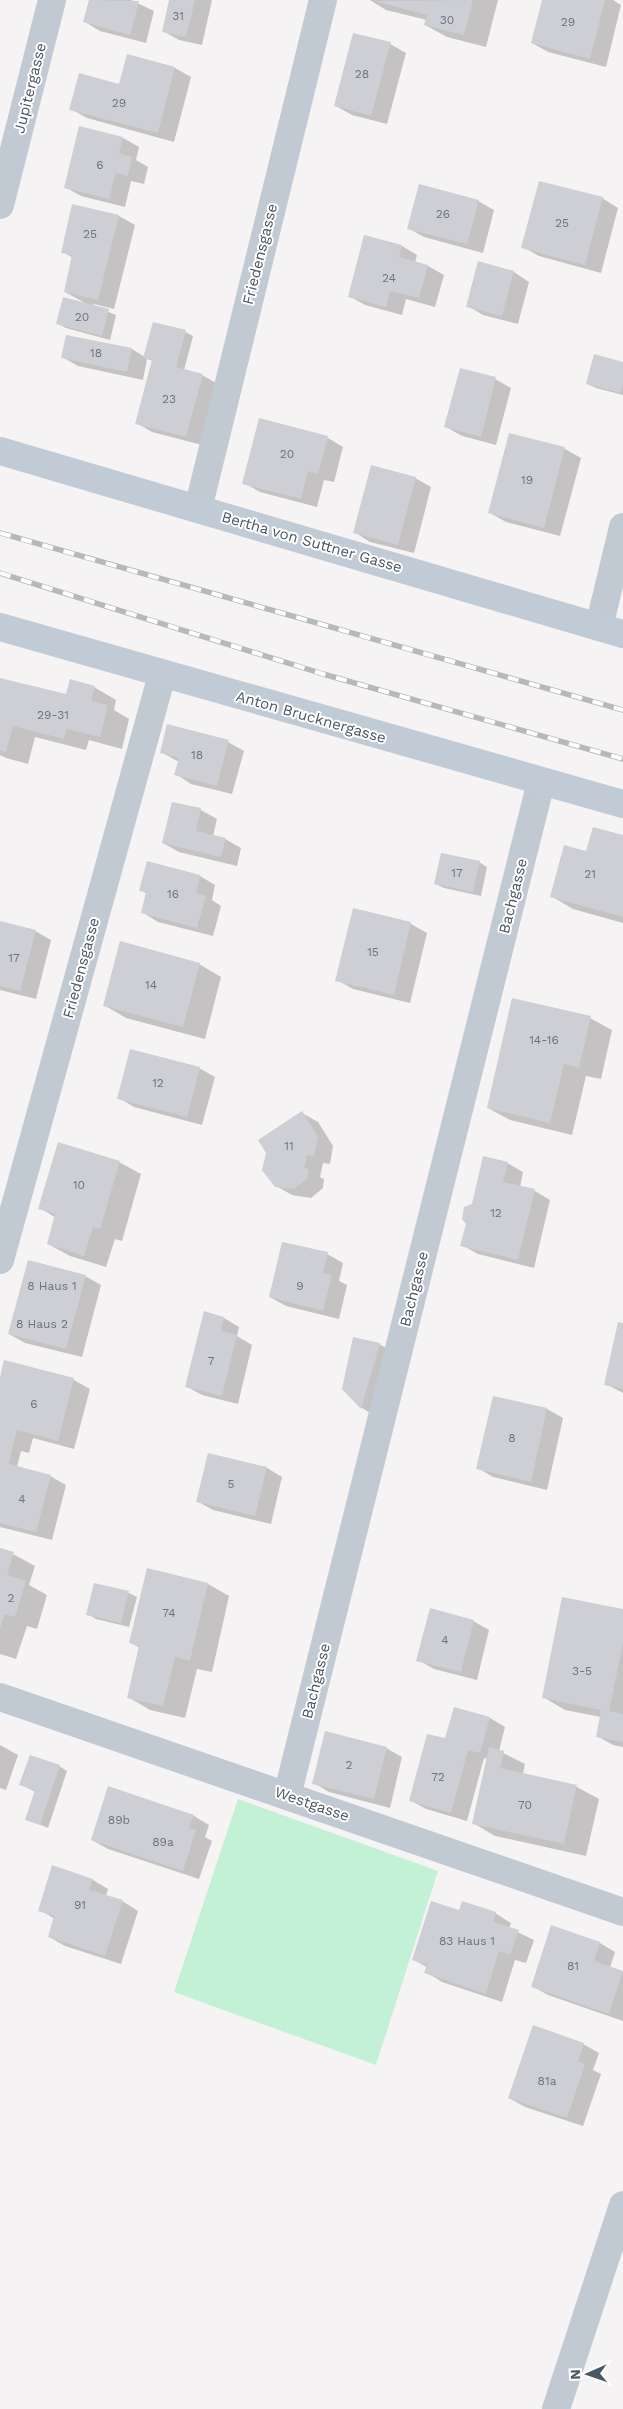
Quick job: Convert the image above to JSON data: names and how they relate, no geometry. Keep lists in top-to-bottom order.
{
  "streets": {
    "street": [
      "Jupitergasse",
      "Friedensgasse",
      "Bertha von Suttner Gasse",
      "Anton Brucknergasse",
      "Bachgasse",
      "Westgasse"
    ]
  },
  "crossings": [
    ["Friedensgasse", "Bertha von Suttner Gasse"],
    ["Friedensgasse", "Anton Brucknergasse"],
    ["Anton Brucknergasse", "Bachgasse"],
    ["Bachgasse", "Westgasse"]
  ],
  "house_numbers": [
    "31",
    "30",
    "29",
    "28",
    "29",
    "6",
    "26",
    "25",
    "25",
    "24",
    "20",
    "18",
    "23",
    "20",
    "19",
    "29-31",
    "18",
    "17",
    "21",
    "16",
    "15",
    "17",
    "14",
    "14-16",
    "12",
    "11",
    "10",
    "12",
    "8 Haus 1",
    "9",
    "8 Haus 2",
    "7",
    "6",
    "8",
    "5",
    "4",
    "2",
    "74",
    "4",
    "3-5",
    "2",
    "72",
    "70",
    "89b",
    "89a",
    "91",
    "83 Haus 1",
    "81",
    "81a"
  ],
  "north": "left"
}
